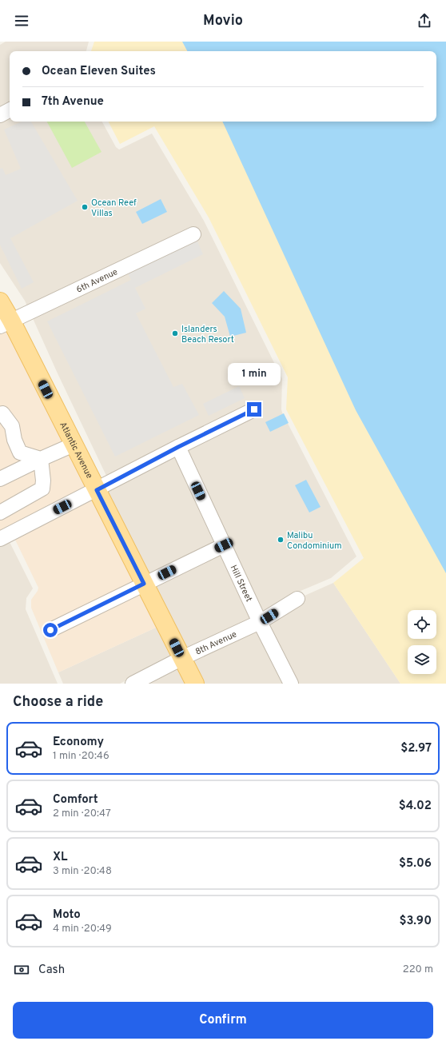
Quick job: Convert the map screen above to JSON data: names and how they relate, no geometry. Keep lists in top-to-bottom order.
{
  "streets": {
    "main road": ["Atlantic Avenue"],
    "street": ["6th Avenue", "Hill Street", "8th Avenue"]
  },
  "crossings": [
    ["6th Avenue", "Atlantic Avenue"],
    ["Atlantic Avenue", "8th Avenue"],
    ["Hill Street", "8th Avenue"]
  ],
  "places": ["Ocean Reef Villas", "Islanders Beach Resort", "Malibu Condominium"],
  "page": {
    "header": "Movio",
    "banner": ["Ocean Eleven Suites", "7th Avenue"],
    "bubble": "1 min",
    "heading": "Choose a ride",
    "list": [
      {
        "name": "Economy",
        "note": "1 min · 20:46",
        "value": "$2.97"
      },
      {
        "name": "Comfort",
        "note": "2 min · 20:47",
        "value": "$4.02"
      },
      {
        "name": "XL",
        "note": "3 min · 20:48",
        "value": "$5.06"
      },
      {
        "name": "Moto",
        "note": "4 min · 20:49",
        "value": "$3.90"
      }
    ],
    "pay": ["Cash", "220 m"],
    "buttons": "Confirm"
  }
}
